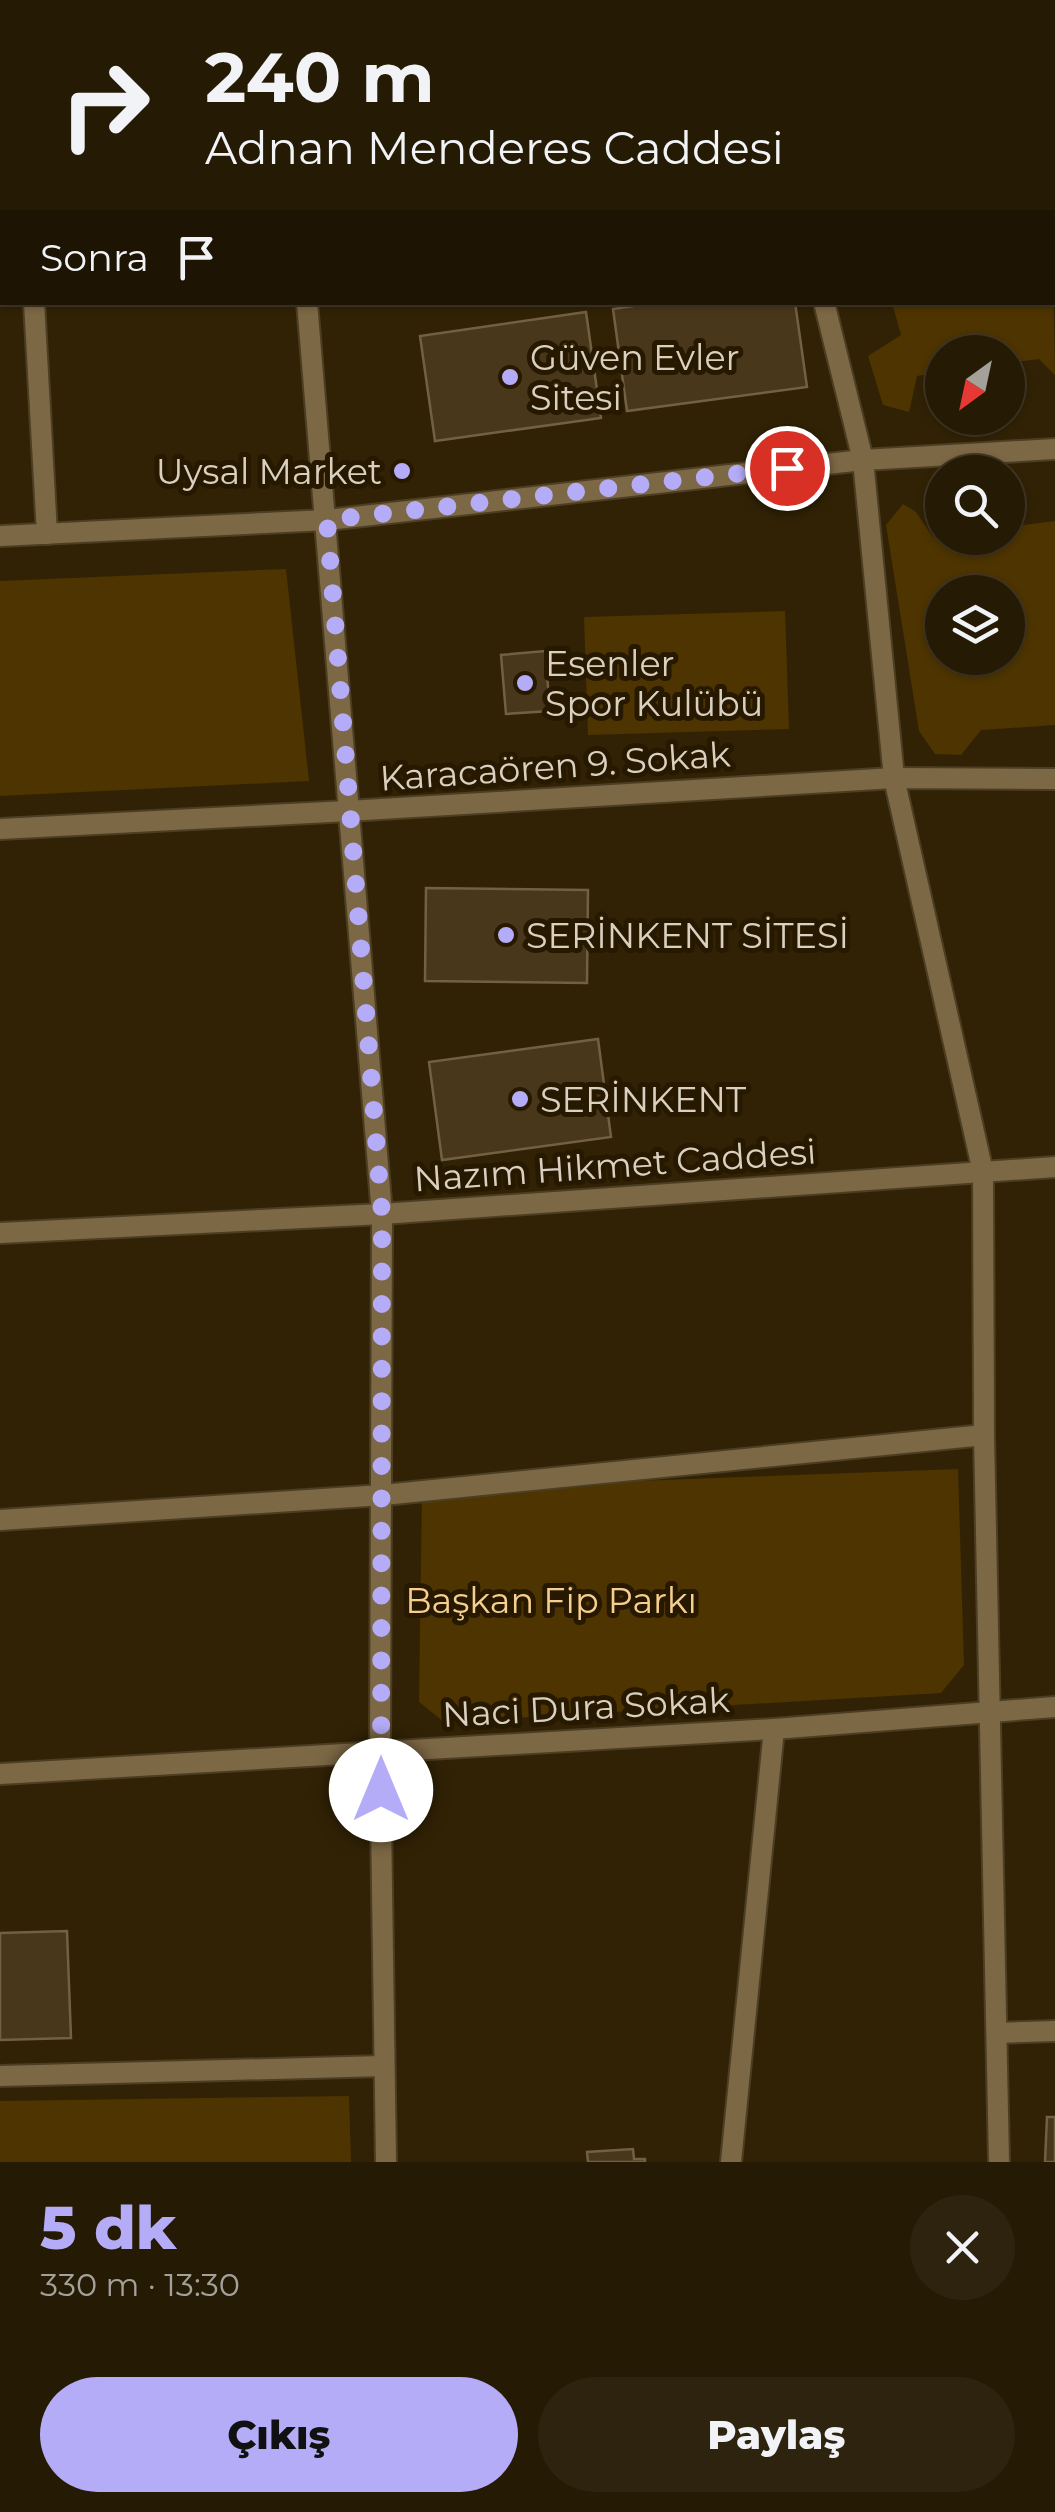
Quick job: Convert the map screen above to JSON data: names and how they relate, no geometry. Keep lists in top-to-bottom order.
{
  "streets": {
    "street": ["Karacaören 9. Sokak", "Nazım Hikmet Caddesi", "Naci Dura Sokak"]
  },
  "parks": ["Başkan Fip Parkı"],
  "places": [
    "Güven Evler Sitesi",
    "Uysal Market",
    "Esenler Spor Kulübü",
    "SERİNKENT SİTESİ",
    "SERİNKENT"
  ],
  "north": "bottom left",
  "page": {
    "turn": ["240 m", "Adnan Menderes Caddesi"],
    "then": "Sonra",
    "heading": ["5 dk", "330 m · 13:30"],
    "buttons": ["Çıkış", "Paylaş"]
  }
}
